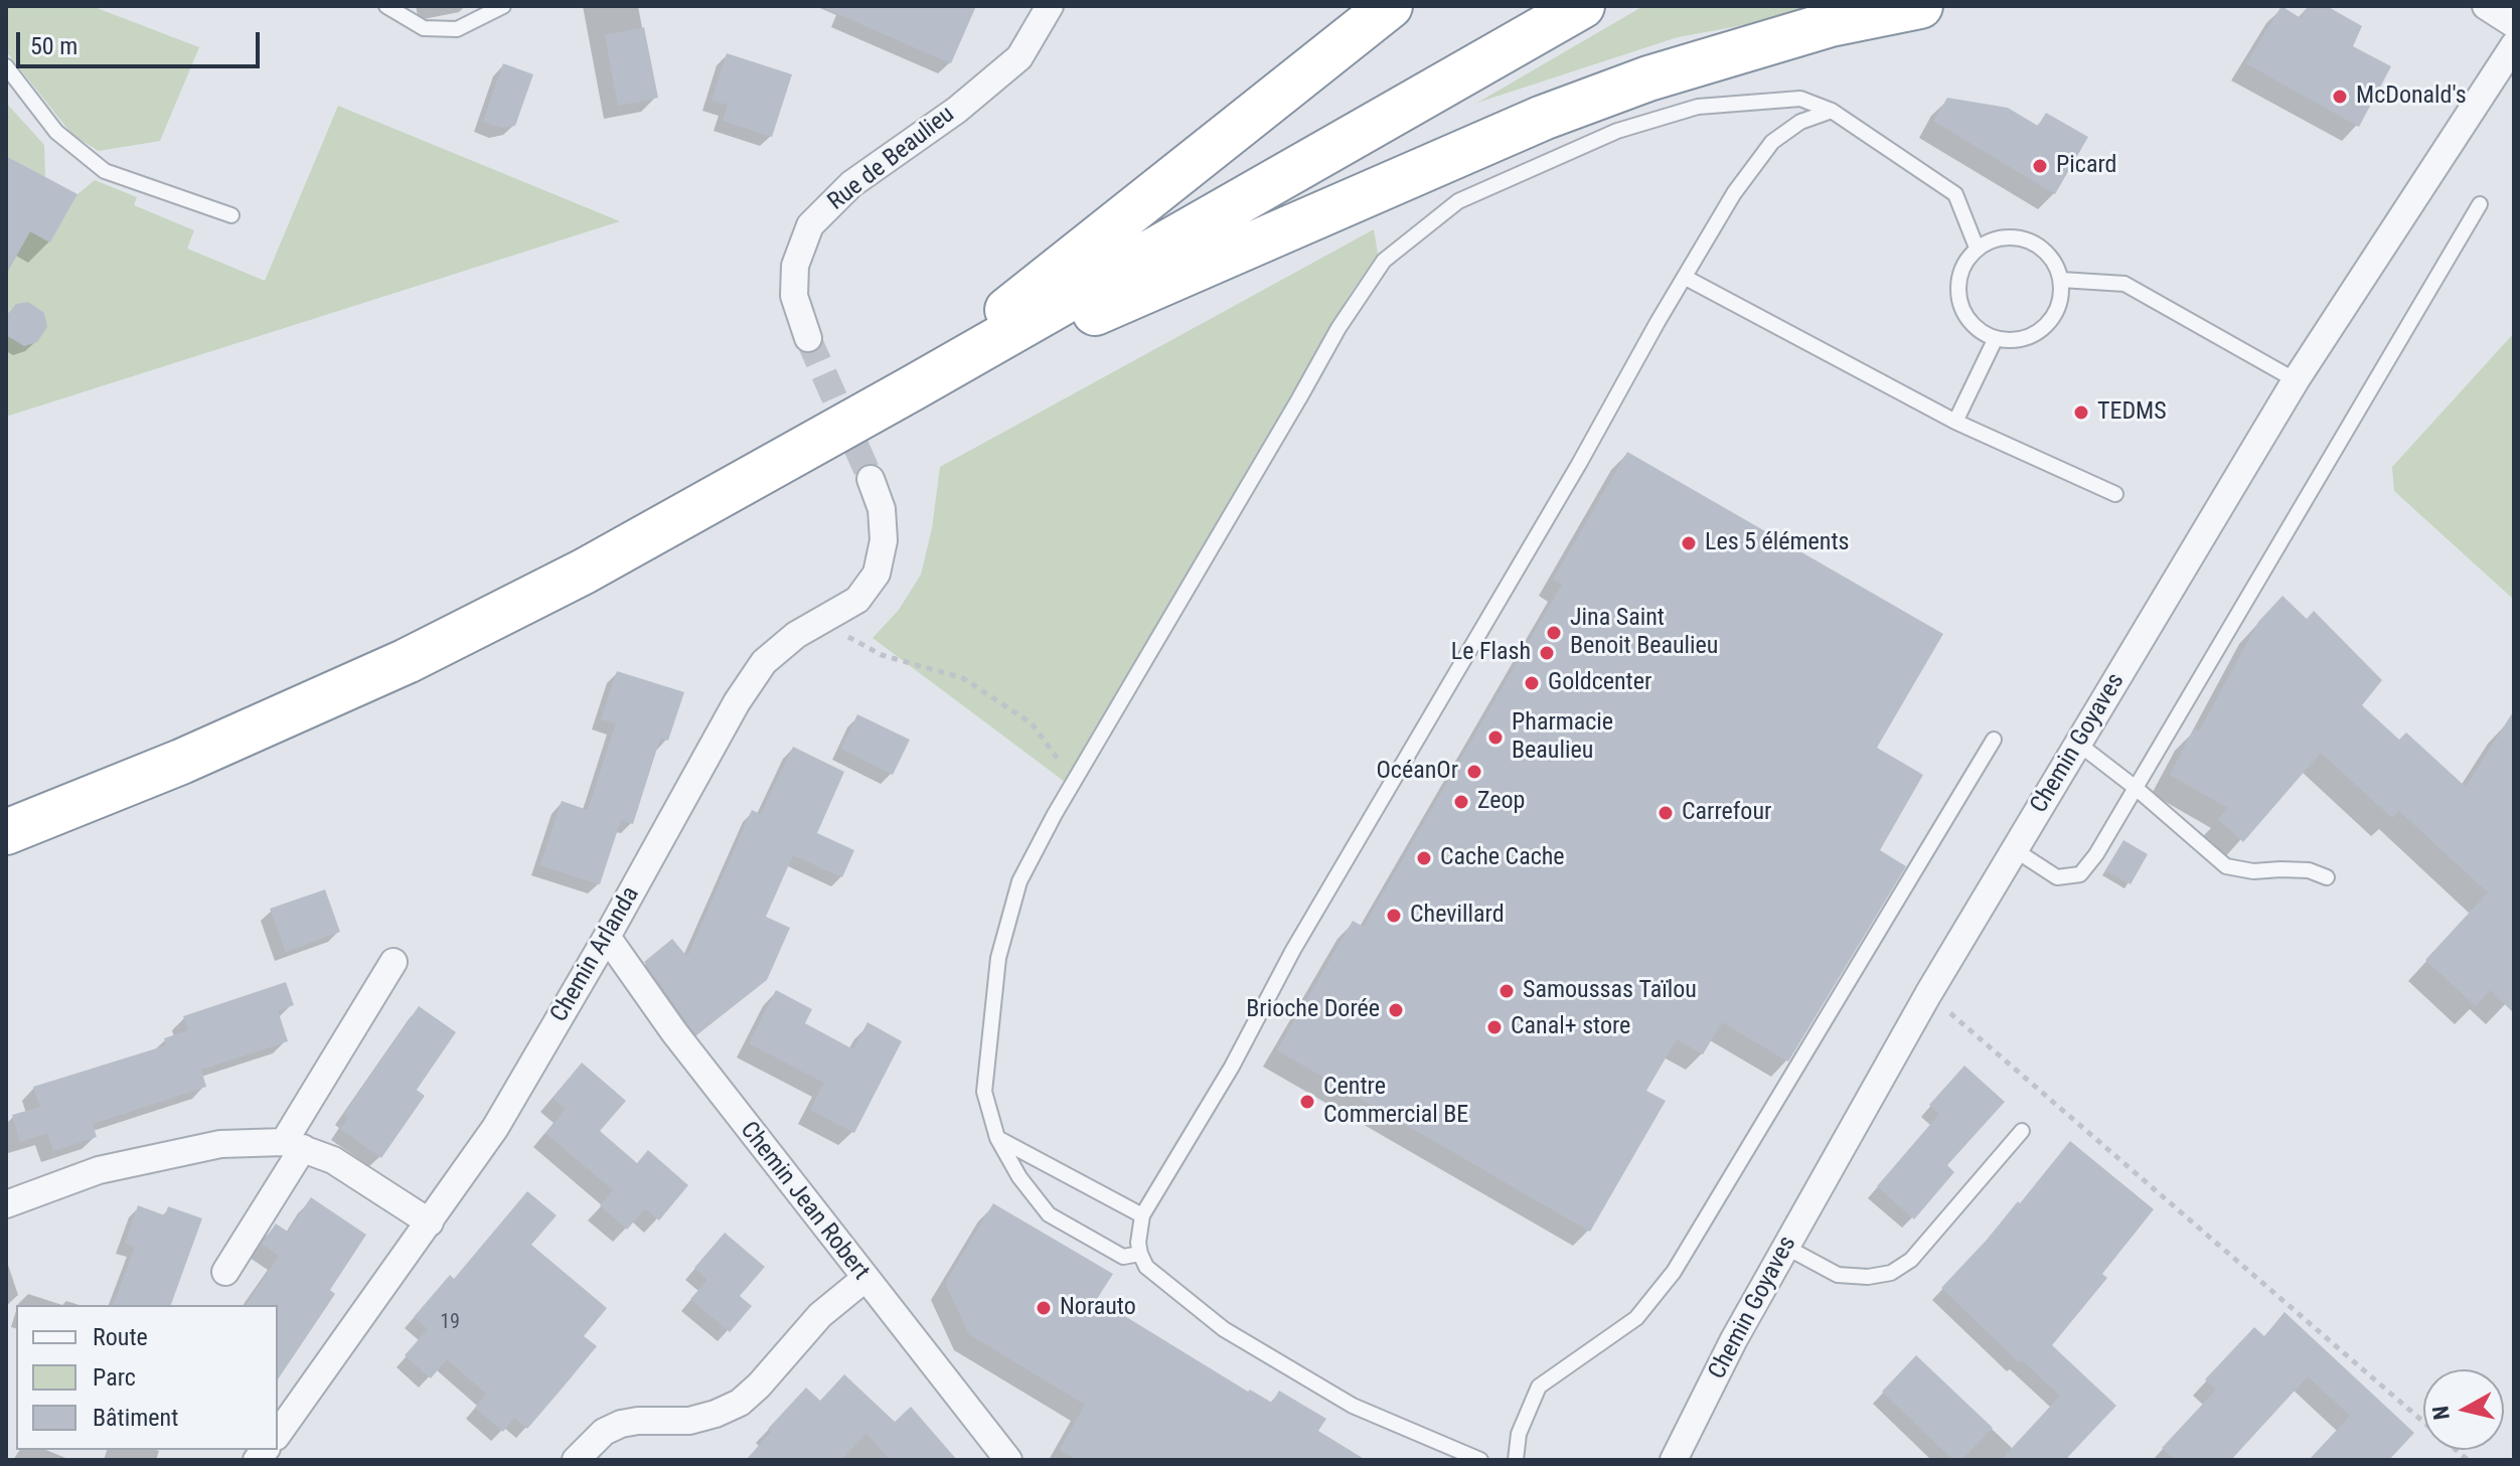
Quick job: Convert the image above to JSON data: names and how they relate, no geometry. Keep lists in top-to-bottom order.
{
  "streets": {
    "street": [
      "Rue de Beaulieu",
      "Chemin Goyaves",
      "Chemin Arlanda",
      "Chemin Jean Robert"
    ]
  },
  "crossings": [
    ["Chemin Arlanda", "Chemin Jean Robert"]
  ],
  "places": [
    "McDonald's",
    "Picard",
    "TEDMS",
    "Les 5 éléments",
    "Jina Saint Benoit Beaulieu",
    "Le Flash",
    "Goldcenter",
    "Pharmacie Beaulieu",
    "OcéanOr",
    "Zeop",
    "Carrefour",
    "Cache Cache",
    "Chevillard",
    "Samoussas Taïlou",
    "Brioche Dorée",
    "Canal+ store",
    "Centre Commercial BE",
    "Norauto"
  ],
  "house_numbers": ["19"],
  "legend": ["Route", "Parc", "Bâtiment"],
  "scale_bar": "50 m",
  "north": "left"
}
